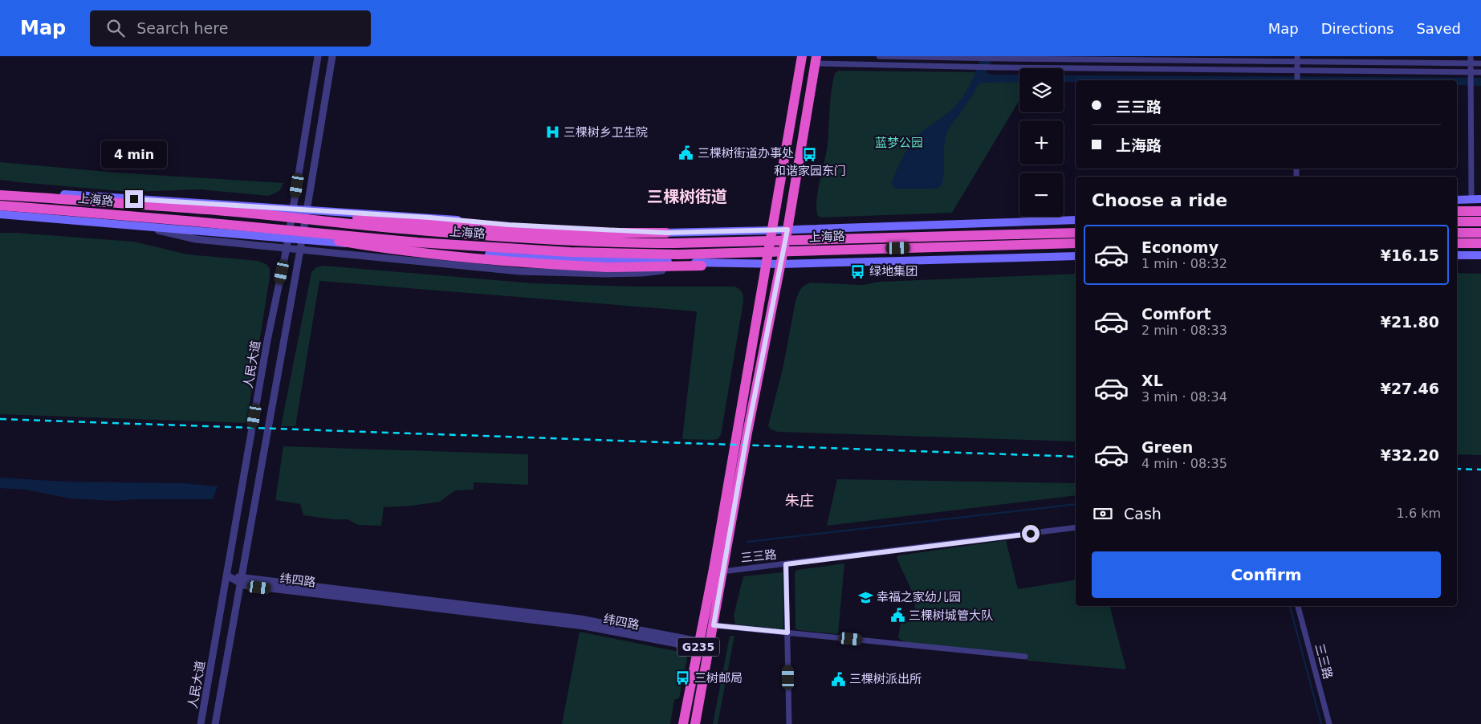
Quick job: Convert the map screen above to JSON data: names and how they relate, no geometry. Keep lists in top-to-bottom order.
{
  "streets": {
    "highway": ["上海路", "G235"],
    "street": ["人民大道", "三三路", "纬四路"]
  },
  "crossings": [
    ["上海路", "人民大道"],
    ["上海路", "G235"],
    ["人民大道", "纬四路"],
    ["纬四路", "G235"]
  ],
  "districts": ["三棵树街道", "朱庄"],
  "parks": ["蓝梦公园"],
  "places": {
    "hospital": ["三棵树乡卫生院"],
    "public building": ["三棵树街道办事处", "三棵树城管大队", "三棵树派出所"],
    "bus stop": ["和谐家园东门", "绿地集团", "三树邮局"],
    "school or university": ["幸福之家幼儿园"]
  },
  "page": {
    "header": "Map",
    "search": "Search here",
    "nav": ["Map", "Directions", "Saved"],
    "map_buttons": ["+", "−"],
    "banner": ["三三路", "上海路"],
    "bubble": "4 min",
    "heading": "Choose a ride",
    "list": [
      {
        "name": "Economy",
        "note": "1 min · 08:32",
        "value": "¥16.15"
      },
      {
        "name": "Comfort",
        "note": "2 min · 08:33",
        "value": "¥21.80"
      },
      {
        "name": "XL",
        "note": "3 min · 08:34",
        "value": "¥27.46"
      },
      {
        "name": "Green",
        "note": "4 min · 08:35",
        "value": "¥32.20"
      }
    ],
    "pay": ["Cash", "1.6 km"],
    "buttons": "Confirm"
  }
}
